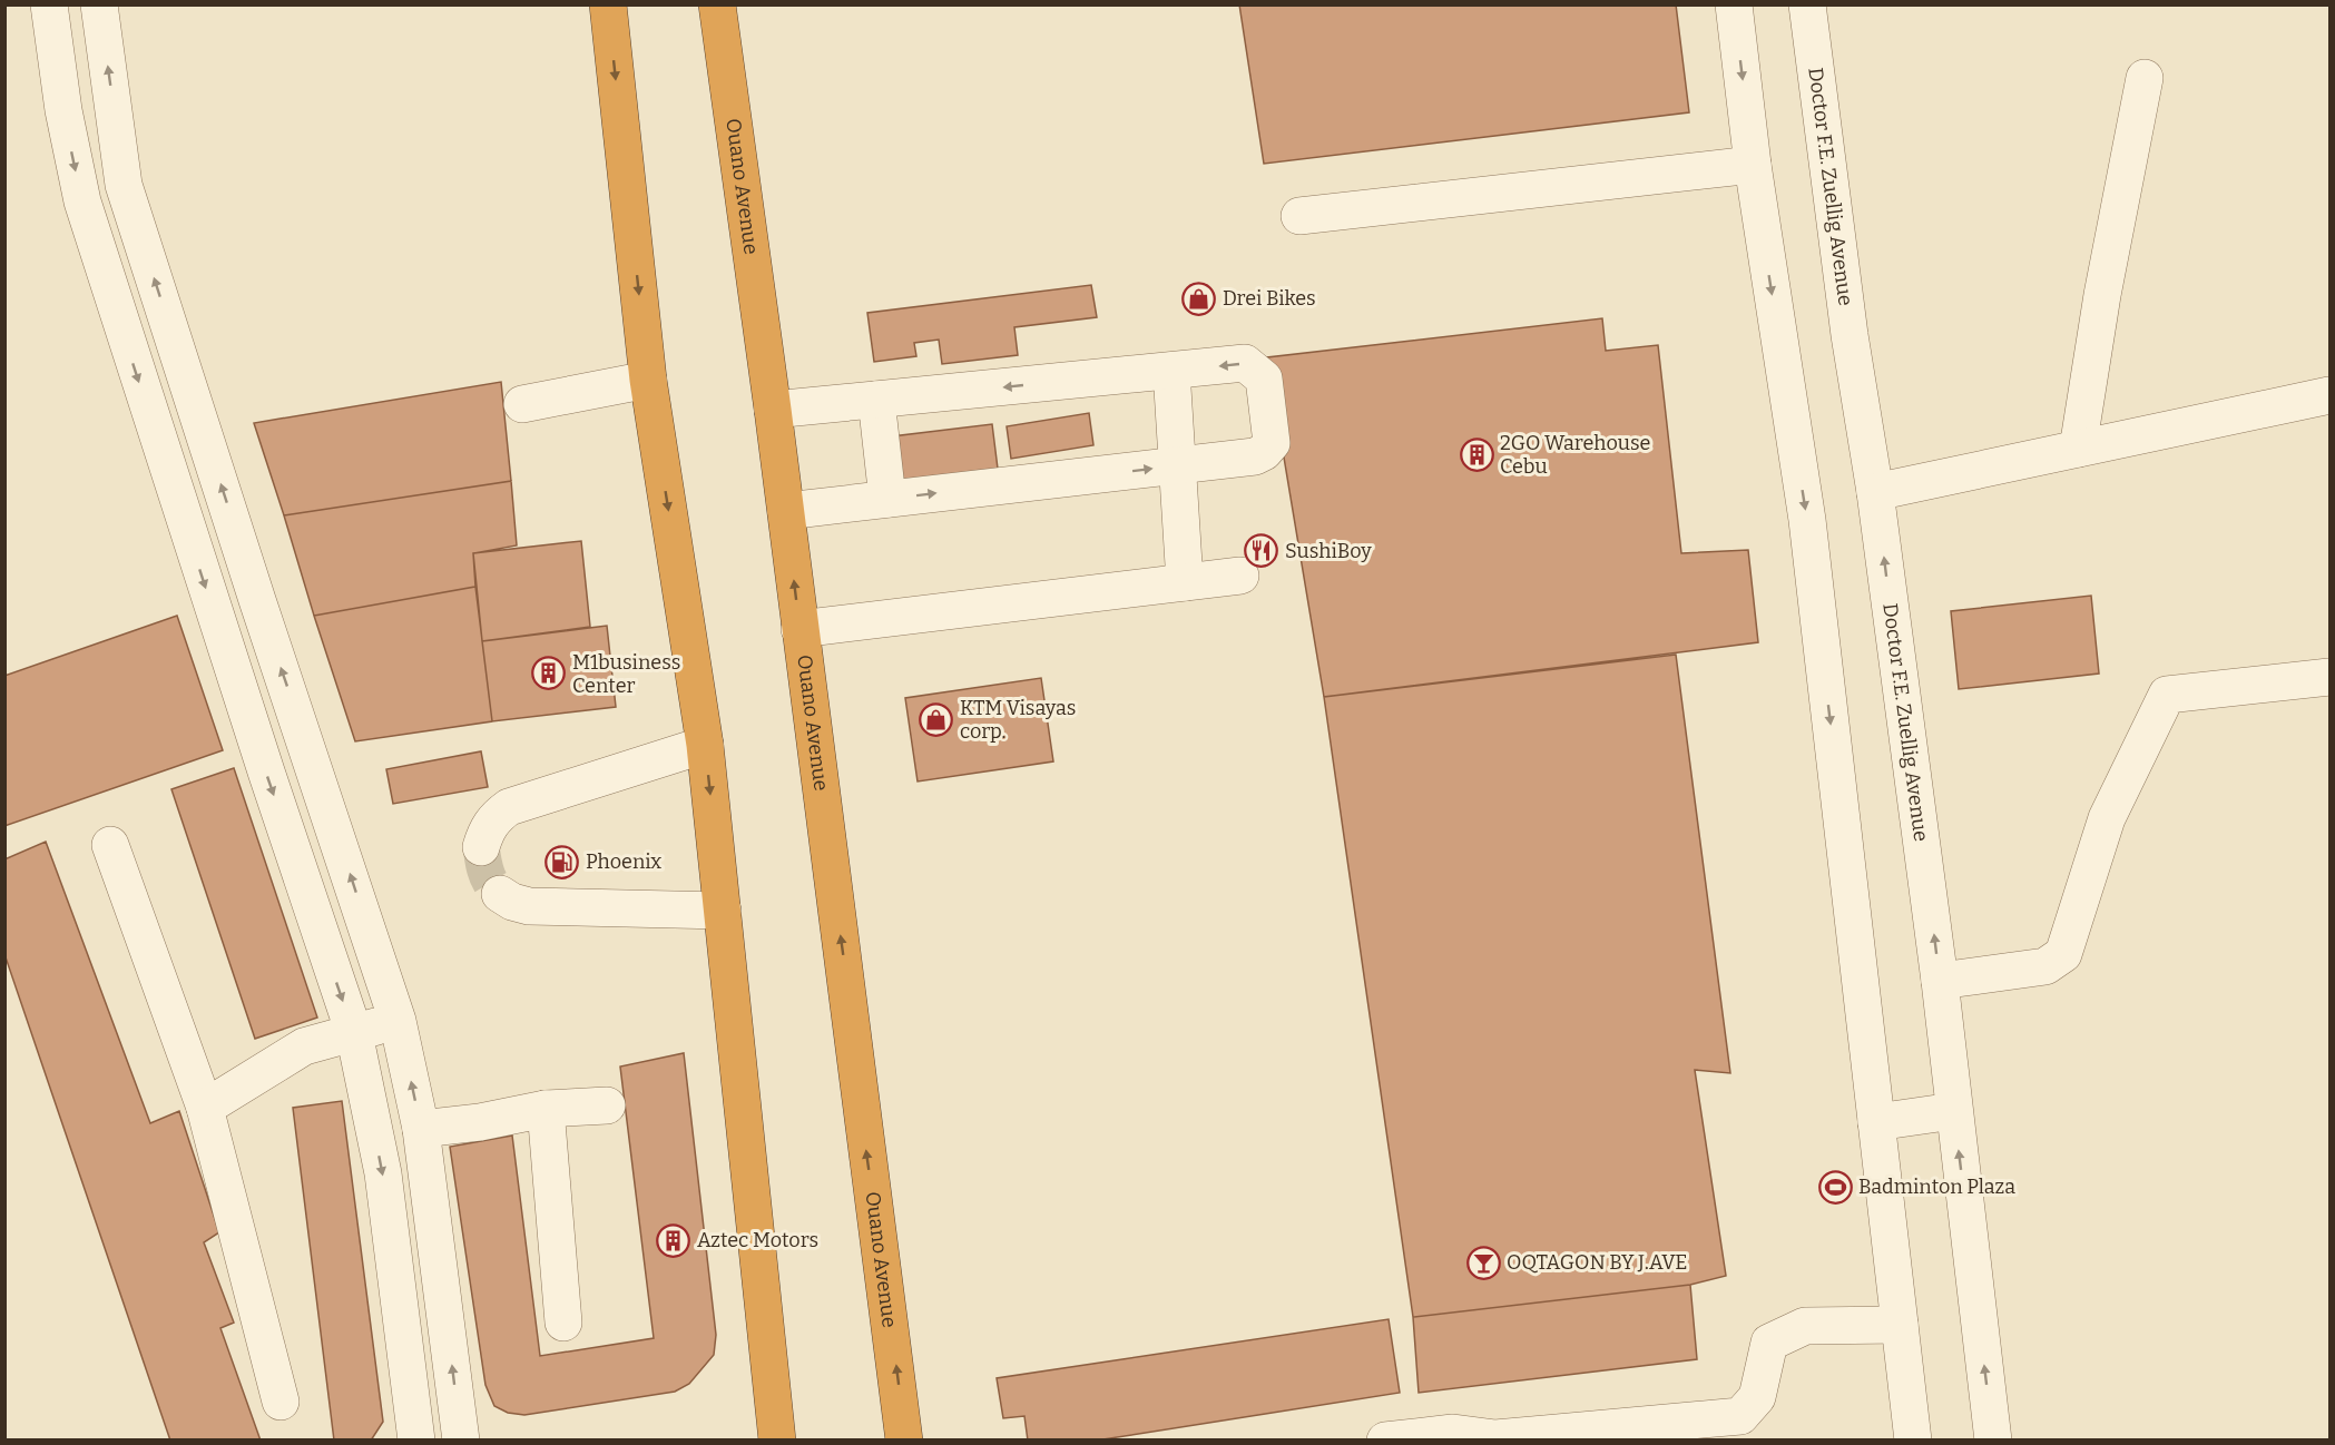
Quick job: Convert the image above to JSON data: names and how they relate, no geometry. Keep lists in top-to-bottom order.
{
  "streets": {
    "highway": ["Ouano Avenue"],
    "street": ["Doctor F.E. Zuellig Avenue"]
  },
  "places": {
    "shop": ["Drei Bikes", "KTM Visayas corp."],
    "building": ["2GO Warehouse Cebu", "M1business Center", "Aztec Motors"],
    "restaurant": ["SushiBoy"],
    "fuel station": ["Phoenix"],
    "sports": ["Badminton Plaza"],
    "bar": ["OQTAGON BY J.AVE"]
  }
}
